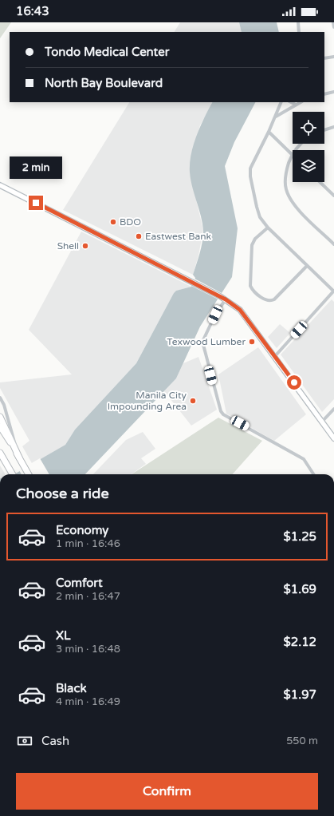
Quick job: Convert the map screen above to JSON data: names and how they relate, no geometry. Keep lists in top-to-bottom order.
{
  "places": [
    "BDO",
    "Eastwest Bank",
    "Shell",
    "Texwood Lumber",
    "Manila City Impounding Area"
  ],
  "page": {
    "status": "16:43",
    "banner": ["Tondo Medical Center", "North Bay Boulevard"],
    "bubble": "2 min",
    "heading": "Choose a ride",
    "list": [
      {
        "name": "Economy",
        "note": "1 min · 16:46",
        "value": "$1.25"
      },
      {
        "name": "Comfort",
        "note": "2 min · 16:47",
        "value": "$1.69"
      },
      {
        "name": "XL",
        "note": "3 min · 16:48",
        "value": "$2.12"
      },
      {
        "name": "Black",
        "note": "4 min · 16:49",
        "value": "$1.97"
      }
    ],
    "pay": ["Cash", "550 m"],
    "buttons": "Confirm"
  }
}
